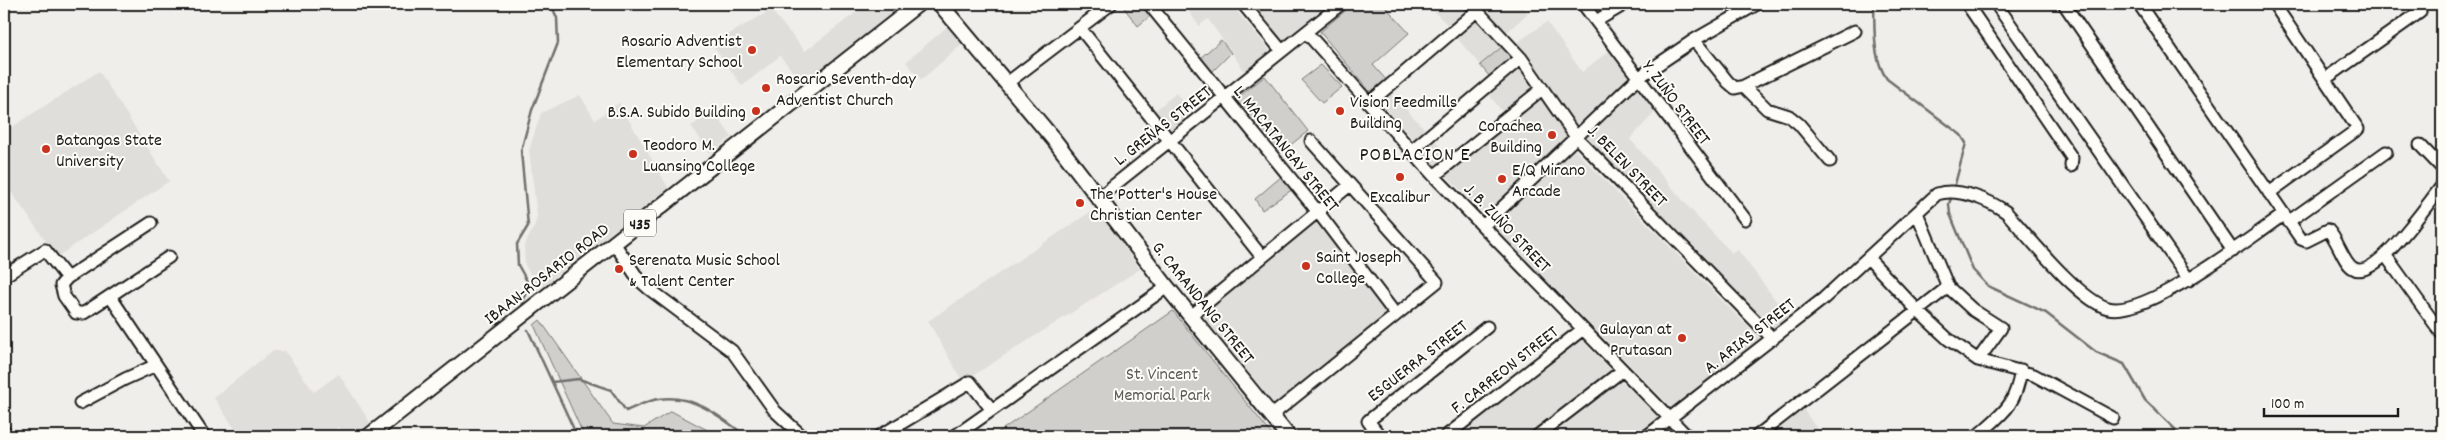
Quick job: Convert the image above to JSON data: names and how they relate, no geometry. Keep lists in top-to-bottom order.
{
  "streets": {
    "main road": ["435", "IBAAN-ROSARIO ROAD", "G. CARANDANG STREET"],
    "street": [
      "Y. ZUÑO STREET",
      "L. GREÑAS STREET",
      "L. MACATANGAY STREET",
      "J. BELEN STREET",
      "J. B. ZUÑO STREET",
      "A. ARIAS STREET",
      "ESGUERRA STREET",
      "F. CARREON STREET"
    ]
  },
  "crossings": [
    ["L. GREÑAS STREET", "L. MACATANGAY STREET"],
    ["L. GREÑAS STREET", "J. B. ZUÑO STREET"],
    ["L. GREÑAS STREET", "G. CARANDANG STREET"],
    ["J. BELEN STREET", "A. ARIAS STREET"],
    ["J. B. ZUÑO STREET", "A. ARIAS STREET"],
    ["J. B. ZUÑO STREET", "F. CARREON STREET"]
  ],
  "districts": ["POBLACION E"],
  "parks": ["St. Vincent Memorial Park"],
  "places": [
    "Rosario Adventist Elementary School",
    "Rosario Seventh-day Adventist Church",
    "B.S.A. Subido Building",
    "Vision Feedmills Building",
    "Corachea Building",
    "Batangas State University",
    "Teodoro M. Luansing College",
    "Excalibur",
    "E/Q Mirano Arcade",
    "The Potter's House Christian Center",
    "Saint Joseph College",
    "Serenata Music School & Talent Center",
    "Gulayan at Prutasan"
  ],
  "scale_bar": "100 m"
}
